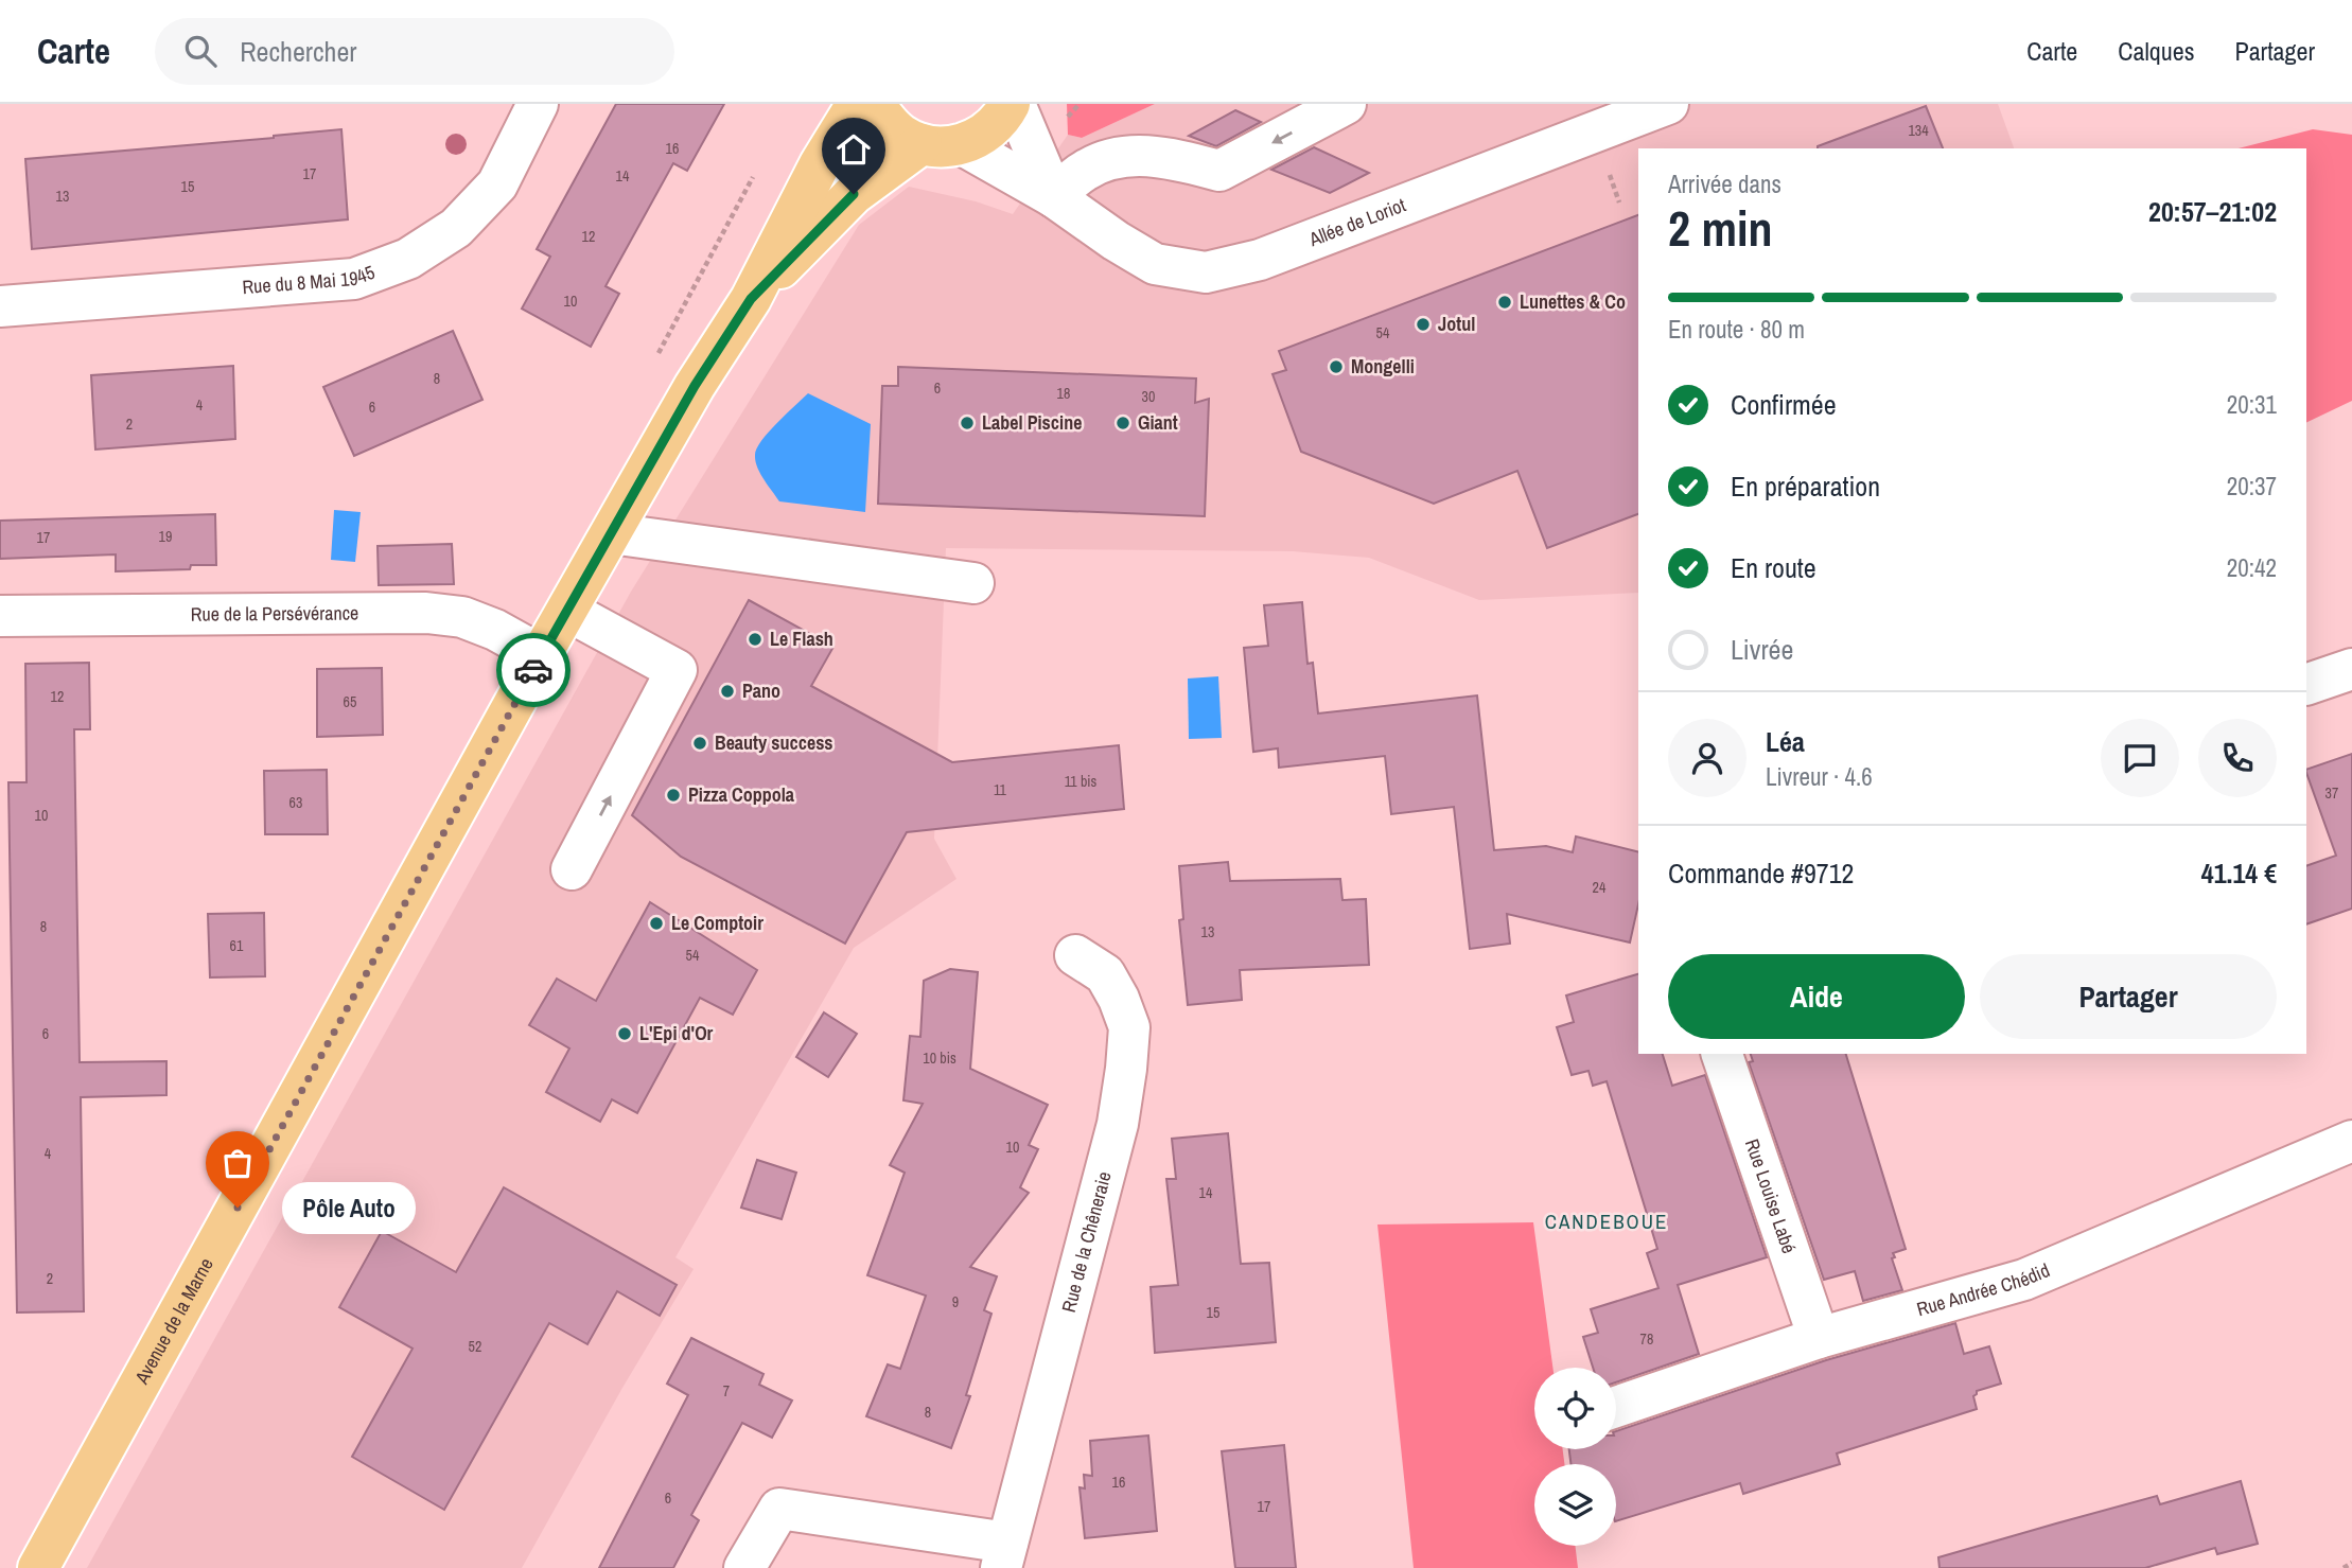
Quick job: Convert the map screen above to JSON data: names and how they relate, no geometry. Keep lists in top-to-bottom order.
{
  "streets": {
    "main road": ["Avenue de la Marne"],
    "street": [
      "Allée de Loriot",
      "Rue du 8 Mai 1945",
      "Rue de la Persévérance",
      "Rue Louise Labé",
      "Rue de la Chêneraie",
      "Rue Andrée Chédid"
    ]
  },
  "crossings": [
    ["Rue de la Persévérance", "Avenue de la Marne"],
    ["Rue Louise Labé", "Rue Andrée Chédid"]
  ],
  "districts": ["CANDEBOUE"],
  "places": [
    "Lunettes & Co",
    "Jotul",
    "Mongelli",
    "Label Piscine",
    "Giant",
    "Le Flash",
    "Pano",
    "Beauty success",
    "Pizza Coppola",
    "Le Comptoir",
    "L'Epi d'Or",
    "Pôle Auto"
  ],
  "house_numbers": [
    "134",
    "16",
    "17",
    "14",
    "15",
    "13",
    "12",
    "10",
    "54",
    "8",
    "6",
    "18",
    "30",
    "4",
    "6",
    "2",
    "19",
    "17",
    "12",
    "65",
    "11 bis",
    "11",
    "37",
    "63",
    "10",
    "24",
    "8",
    "13",
    "61",
    "54",
    "6",
    "10 bis",
    "10",
    "4",
    "14",
    "2",
    "9",
    "15",
    "78",
    "52",
    "7",
    "8",
    "16",
    "6",
    "17"
  ],
  "page": {
    "header": "Carte",
    "search": "Rechercher",
    "nav": ["Carte", "Calques", "Partager"],
    "heading": ["2 min", "Arrivée dans", "20:57–21:02"],
    "panel": [
      "Léa",
      "Livreur · 4.6",
      "Commande #9712",
      "41.14 €"
    ],
    "bar": "En route · 80 m",
    "list": [
      ["Confirmée", "20:31"],
      ["En préparation", "20:37"],
      ["En route", "20:42"],
      "Livrée"
    ],
    "buttons": ["Aide", "Partager"],
    "bubble": "Pôle Auto"
  }
}
